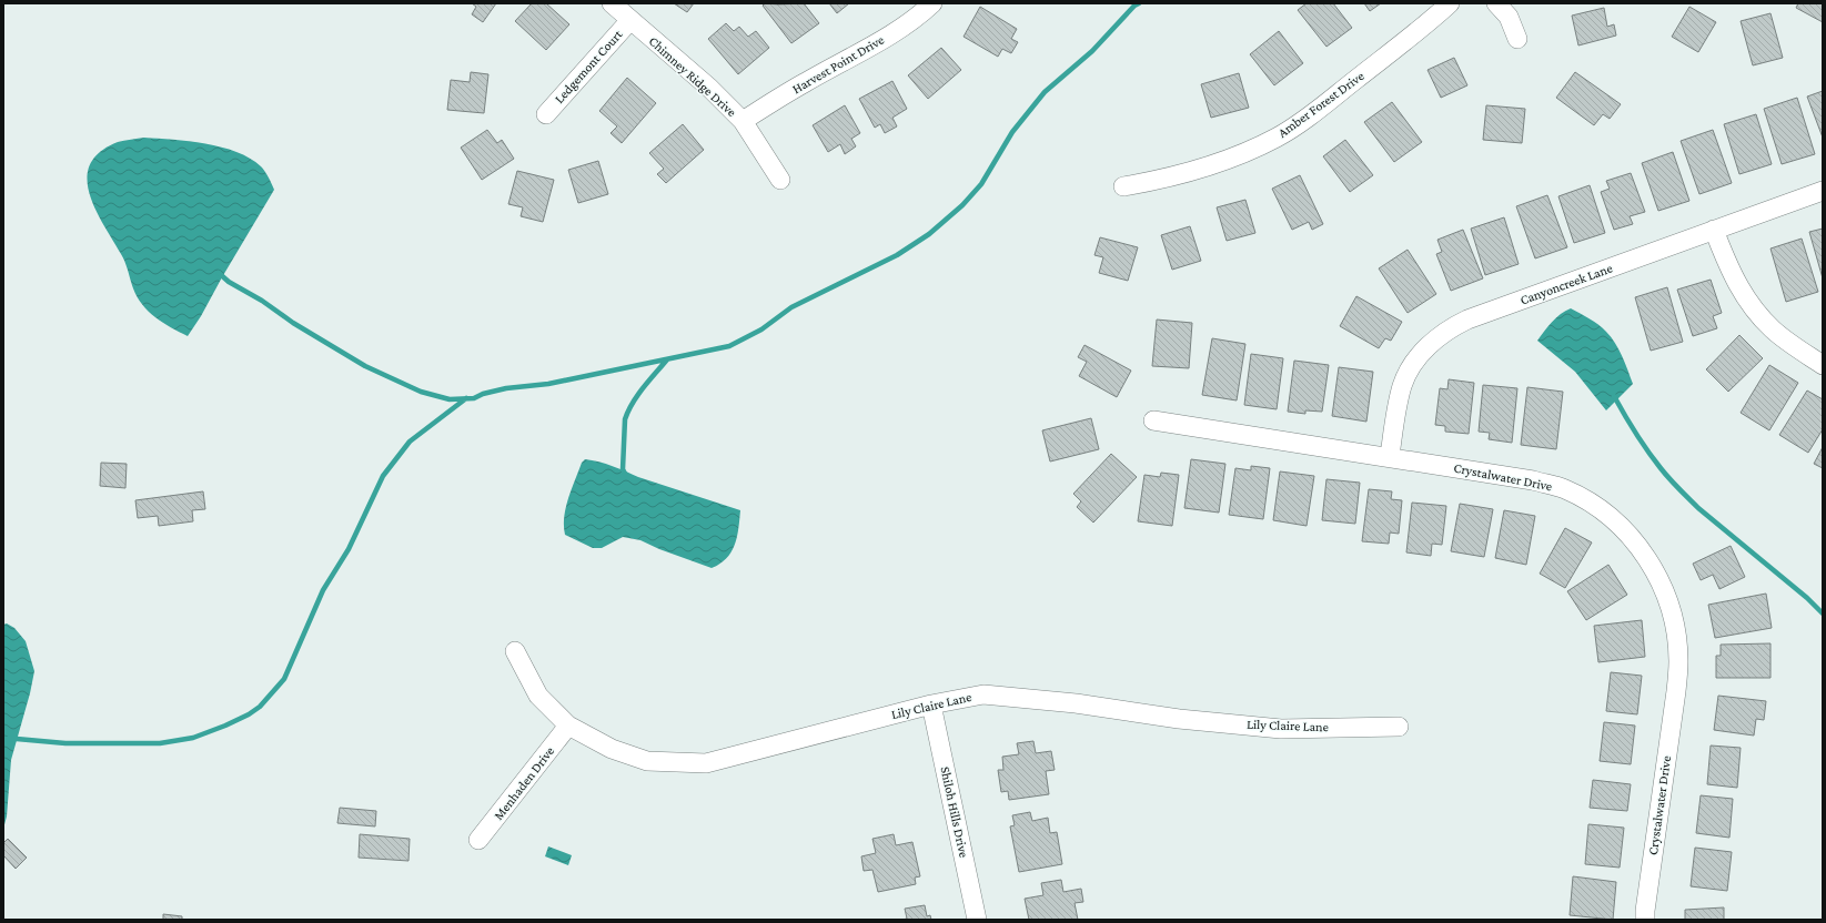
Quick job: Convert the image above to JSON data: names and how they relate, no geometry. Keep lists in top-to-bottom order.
{
  "streets": {
    "street": [
      "Harvest Point Drive",
      "Ledgemont Court",
      "Chimney Ridge Drive",
      "Amber Forest Drive",
      "Canyoncreek Lane",
      "Crystalwater Drive",
      "Lily Claire Lane",
      "Menhaden Drive",
      "Shiloh Hills Drive"
    ]
  },
  "crossings": [
    ["Harvest Point Drive", "Chimney Ridge Drive"],
    ["Ledgemont Court", "Chimney Ridge Drive"],
    ["Canyoncreek Lane", "Crystalwater Drive"],
    ["Lily Claire Lane", "Menhaden Drive"],
    ["Lily Claire Lane", "Shiloh Hills Drive"]
  ]
}
